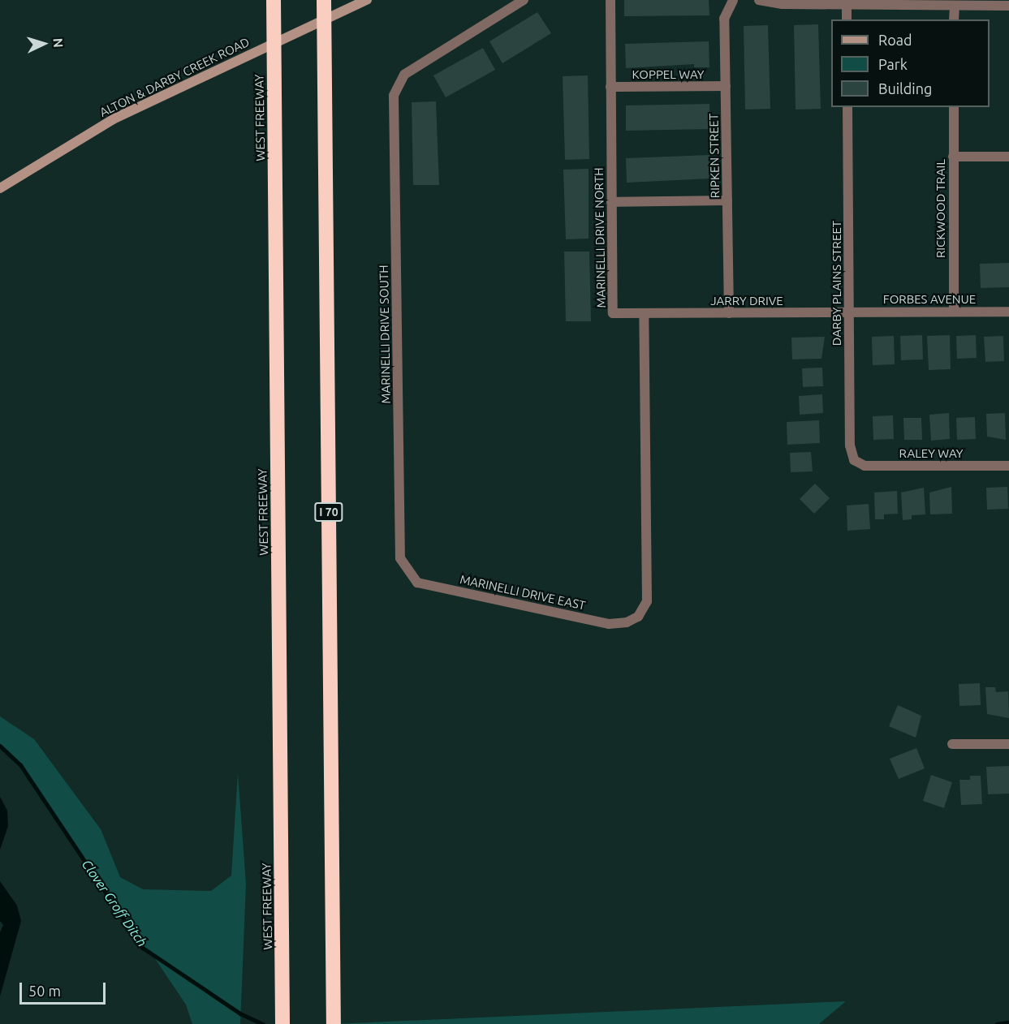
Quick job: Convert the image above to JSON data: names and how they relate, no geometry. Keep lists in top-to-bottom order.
{
  "streets": {
    "highway": ["WEST FREEWAY", "I 70"],
    "main road": ["ALTON & DARBY CREEK ROAD"],
    "street": [
      "KOPPEL WAY",
      "RIPKEN STREET",
      "RICKWOOD TRAIL",
      "MARINELLI DRIVE NORTH",
      "DARBY PLAINS STREET",
      "FORBES AVENUE",
      "JARRY DRIVE",
      "MARINELLI DRIVE SOUTH",
      "RALEY WAY",
      "MARINELLI DRIVE EAST"
    ]
  },
  "crossings": [
    ["KOPPEL WAY", "RIPKEN STREET"],
    ["KOPPEL WAY", "MARINELLI DRIVE NORTH"],
    ["RIPKEN STREET", "JARRY DRIVE"],
    ["RICKWOOD TRAIL", "FORBES AVENUE"],
    ["MARINELLI DRIVE NORTH", "JARRY DRIVE"],
    ["MARINELLI DRIVE NORTH", "MARINELLI DRIVE EAST"],
    ["DARBY PLAINS STREET", "FORBES AVENUE"],
    ["DARBY PLAINS STREET", "JARRY DRIVE"],
    ["DARBY PLAINS STREET", "RALEY WAY"],
    ["FORBES AVENUE", "JARRY DRIVE"],
    ["JARRY DRIVE", "MARINELLI DRIVE EAST"],
    ["MARINELLI DRIVE SOUTH", "MARINELLI DRIVE EAST"]
  ],
  "water": ["Clover Groff Ditch"],
  "legend": ["Road", "Park", "Building"],
  "scale_bar": "50 m",
  "north": "right"
}
